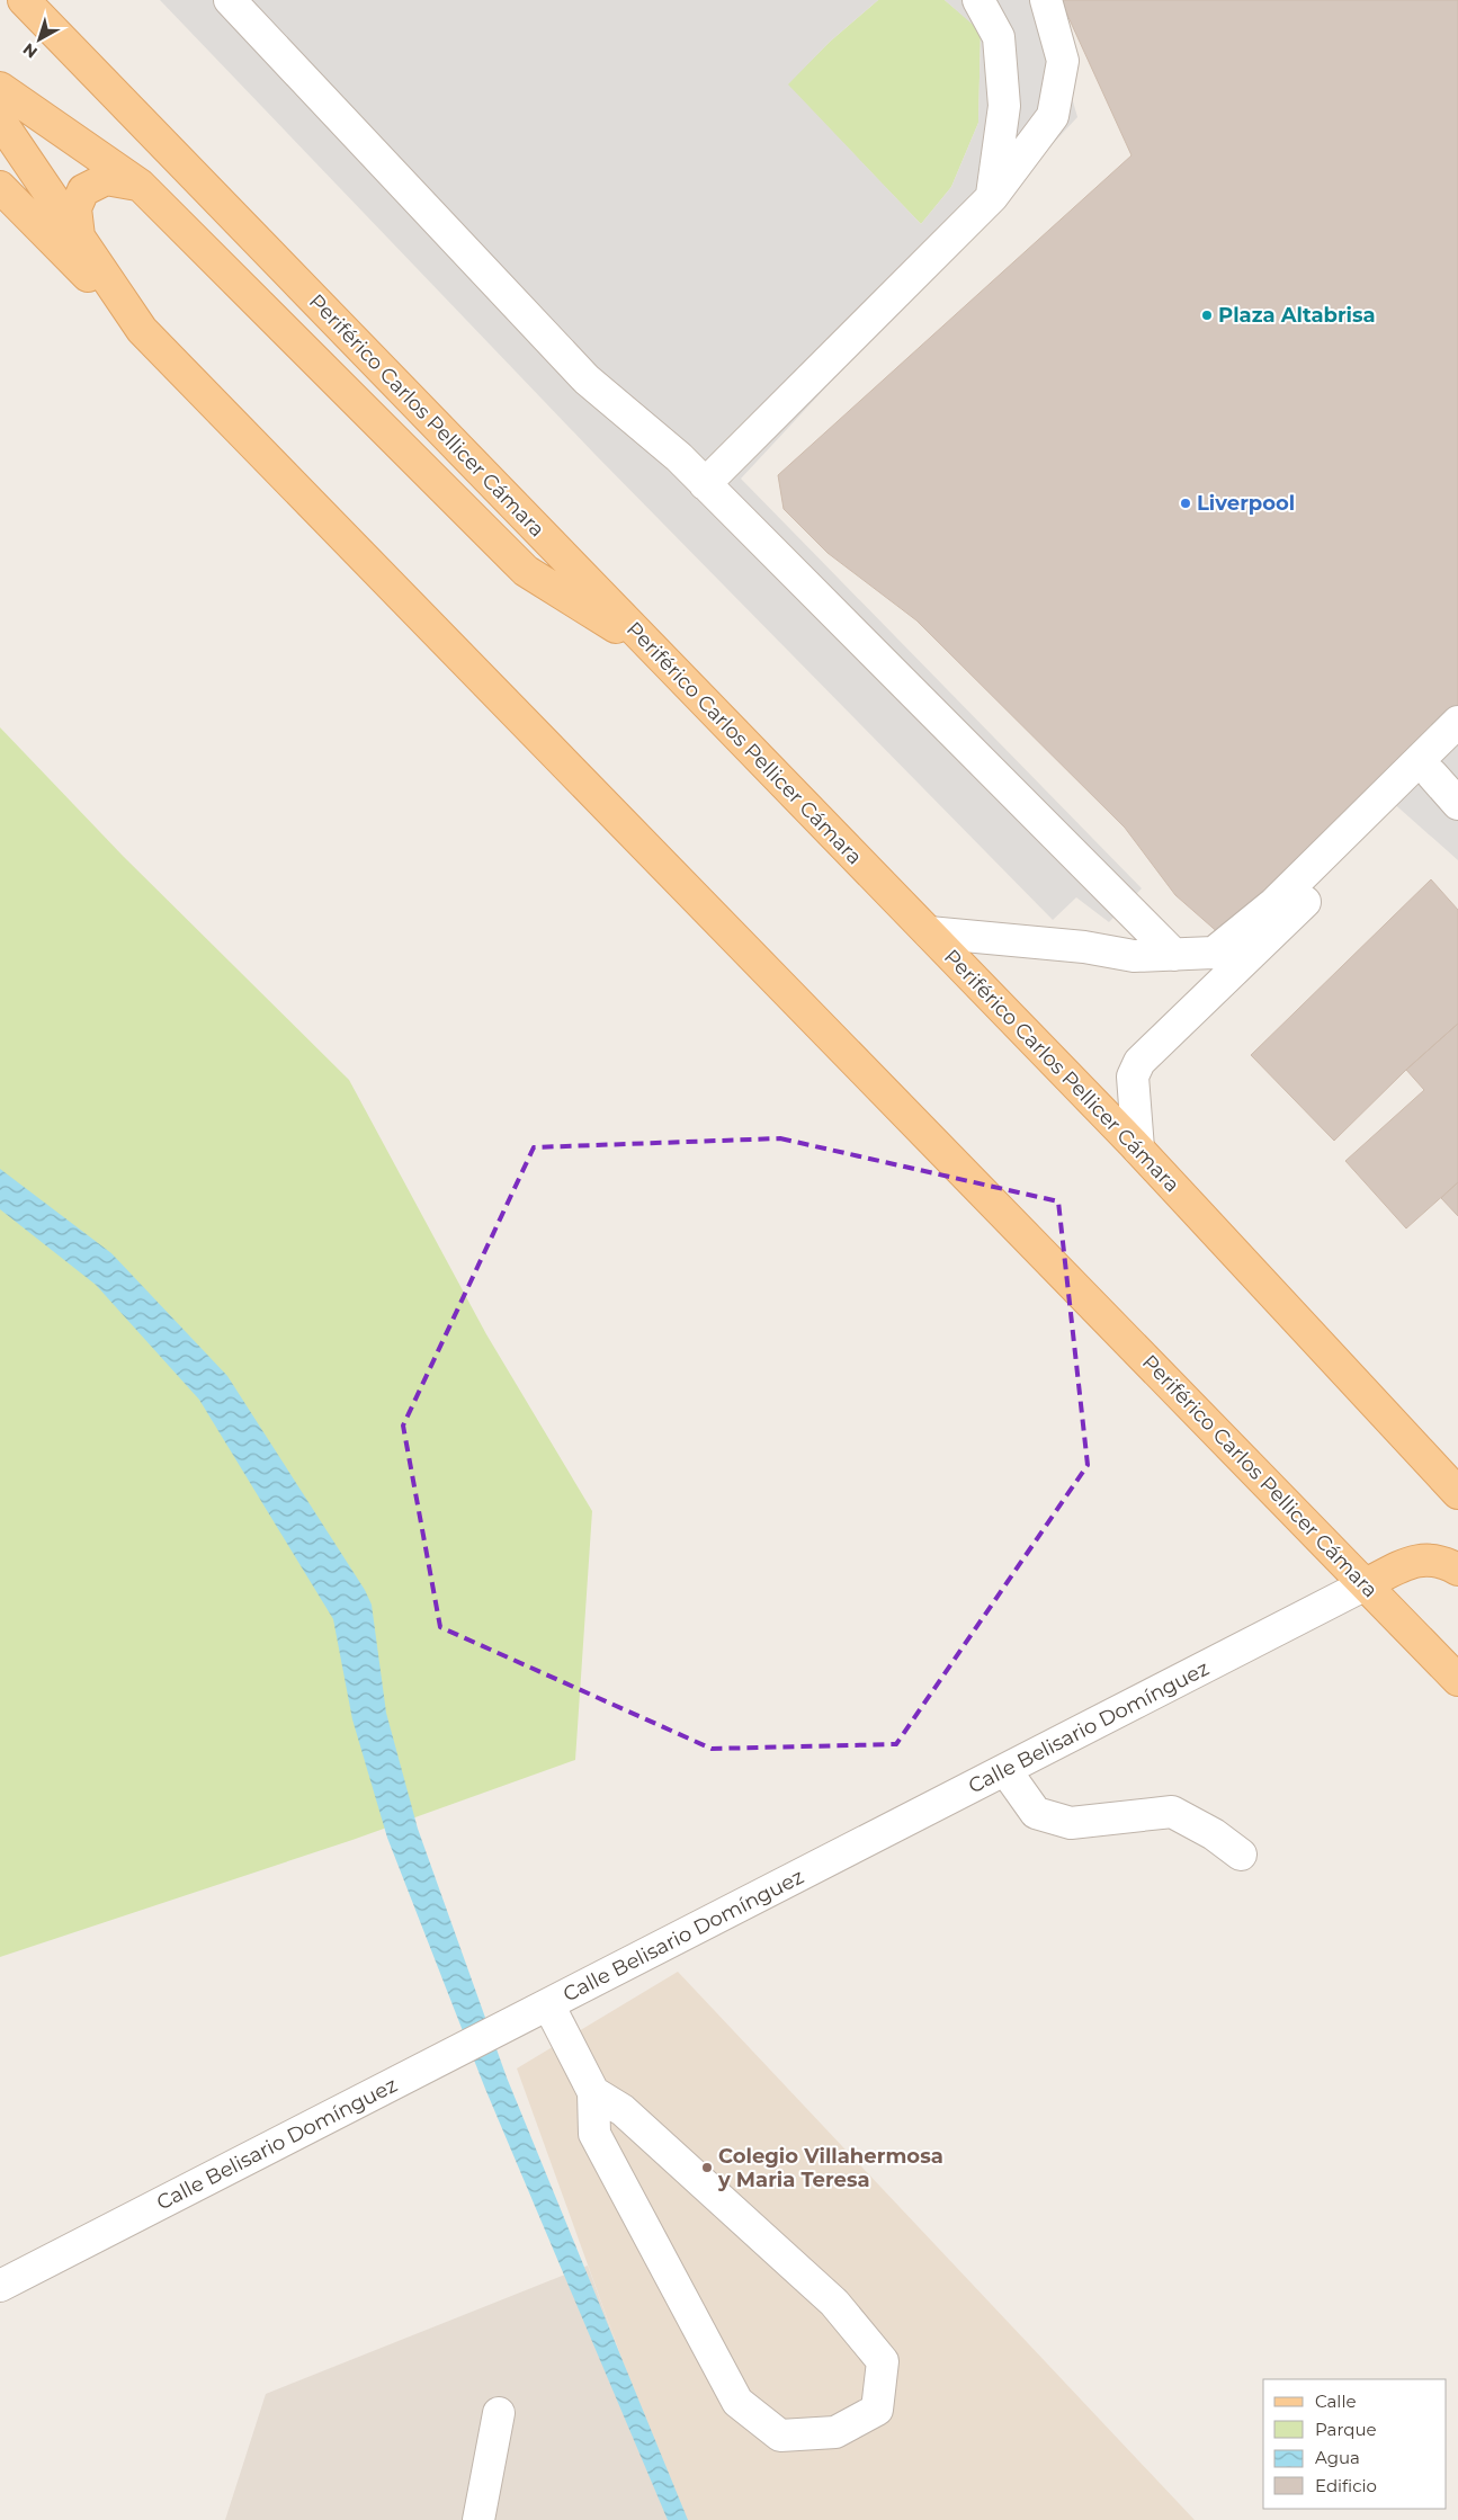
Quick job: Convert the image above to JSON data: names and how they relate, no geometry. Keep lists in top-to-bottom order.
{
  "streets": {
    "main road": ["Periférico Carlos Pellicer Cámara"],
    "street": ["Calle Belisario Domínguez"]
  },
  "crossings": [
    ["Periférico Carlos Pellicer Cámara", "Calle Belisario Domínguez"]
  ],
  "places": ["Plaza Altabrisa", "Liverpool", "Colegio Villahermosa y Maria Teresa"],
  "legend": [
    "Calle",
    "Parque",
    "Agua",
    "Edificio"
  ],
  "north": "bottom left"
}
